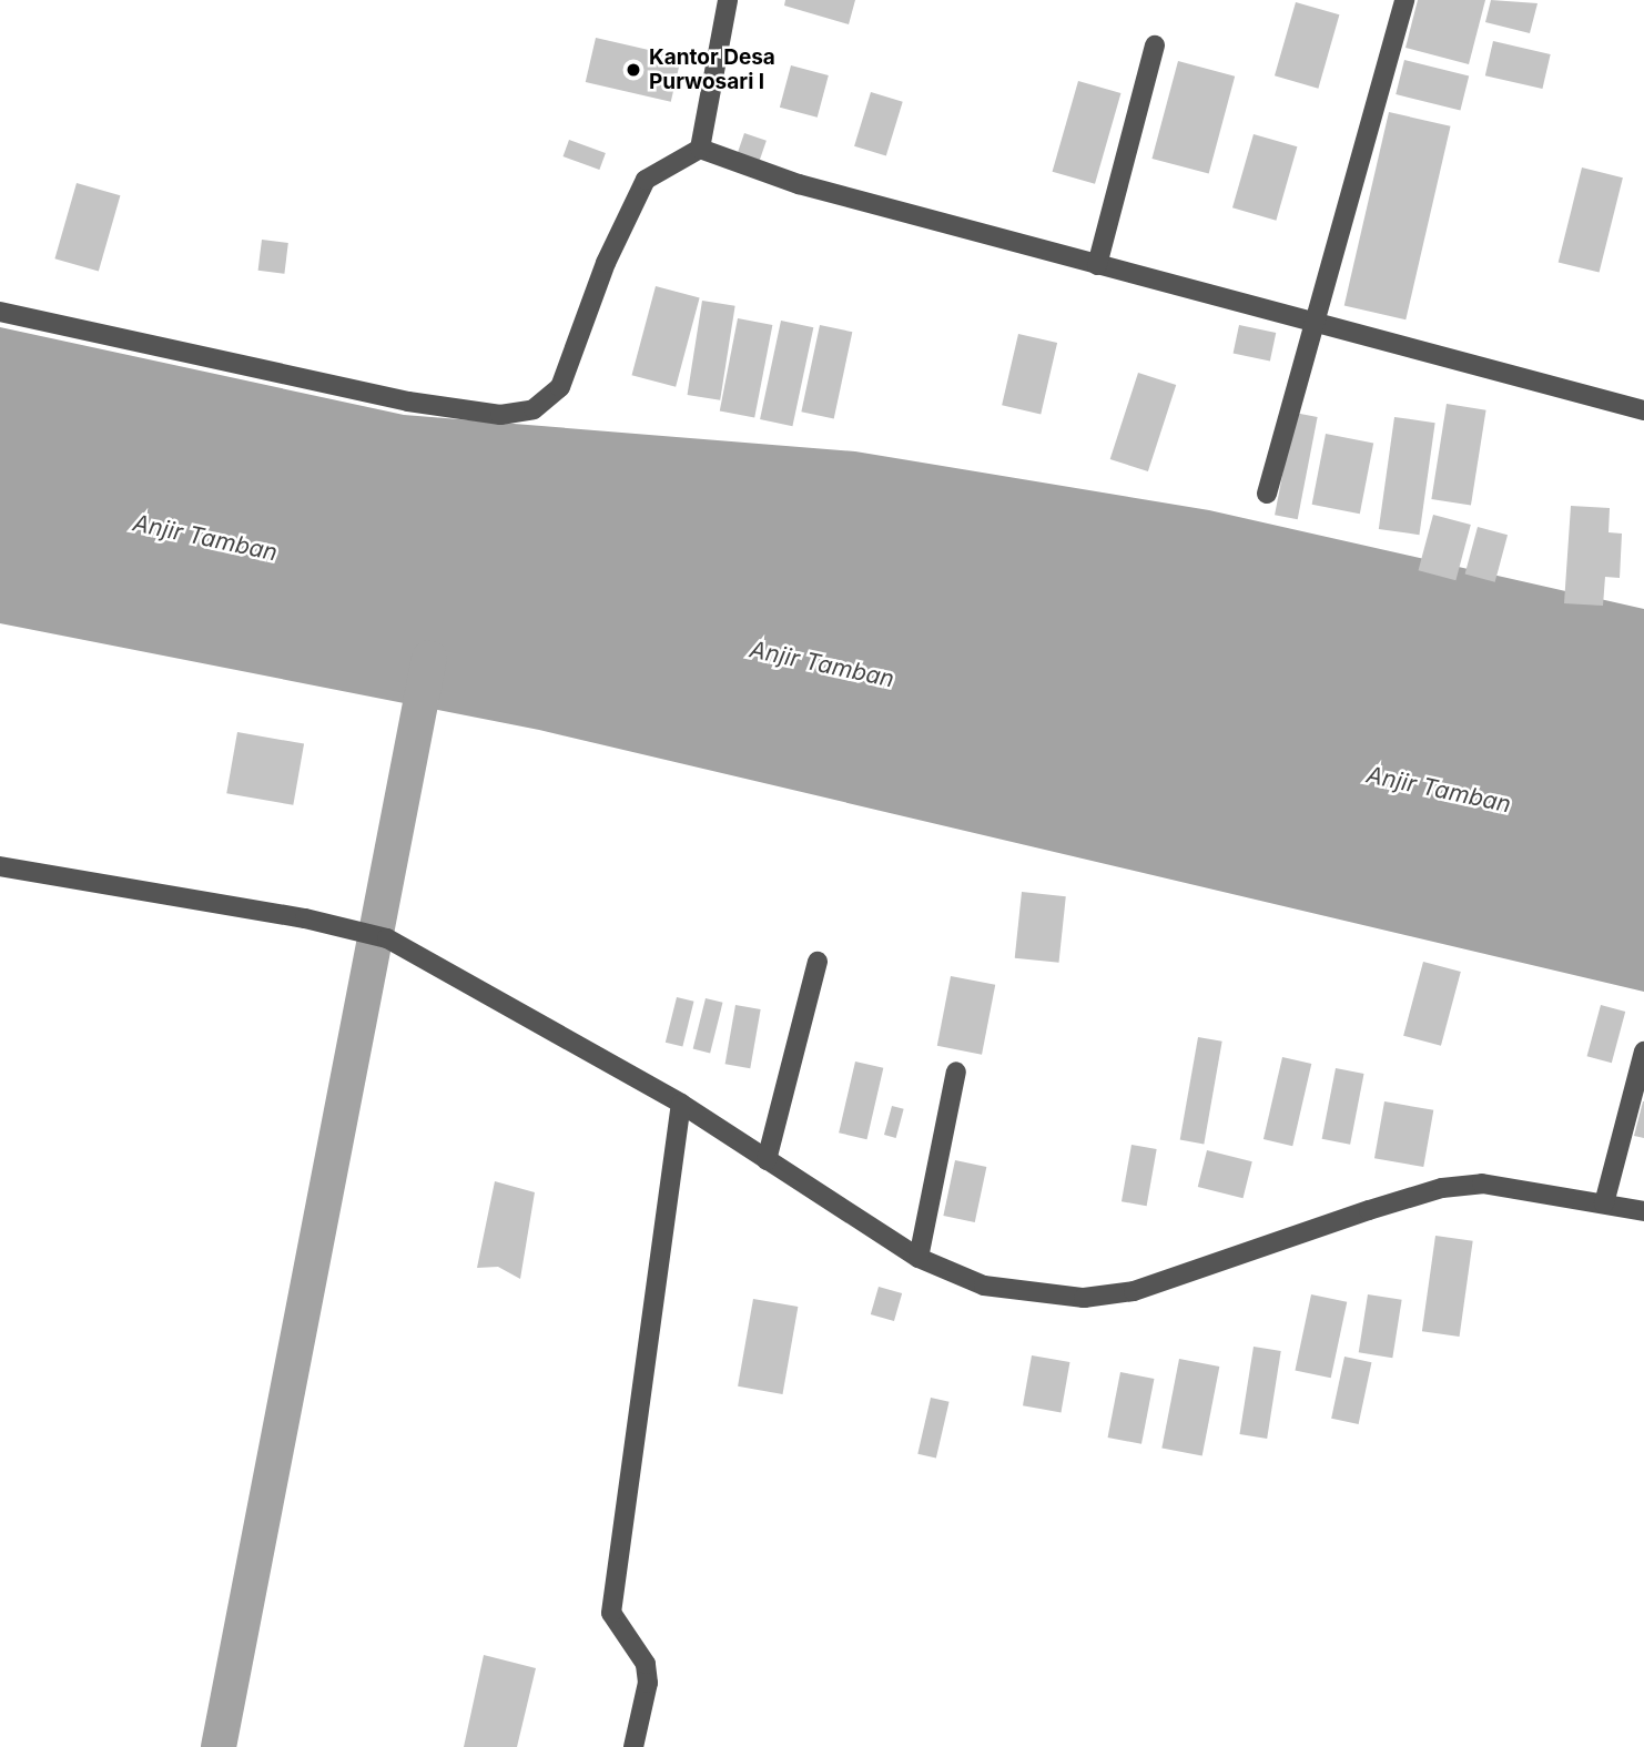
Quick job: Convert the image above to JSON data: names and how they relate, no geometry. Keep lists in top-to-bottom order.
{
  "water": ["Anjir Tamban"],
  "places": ["Kantor Desa Purwosari I"]
}
